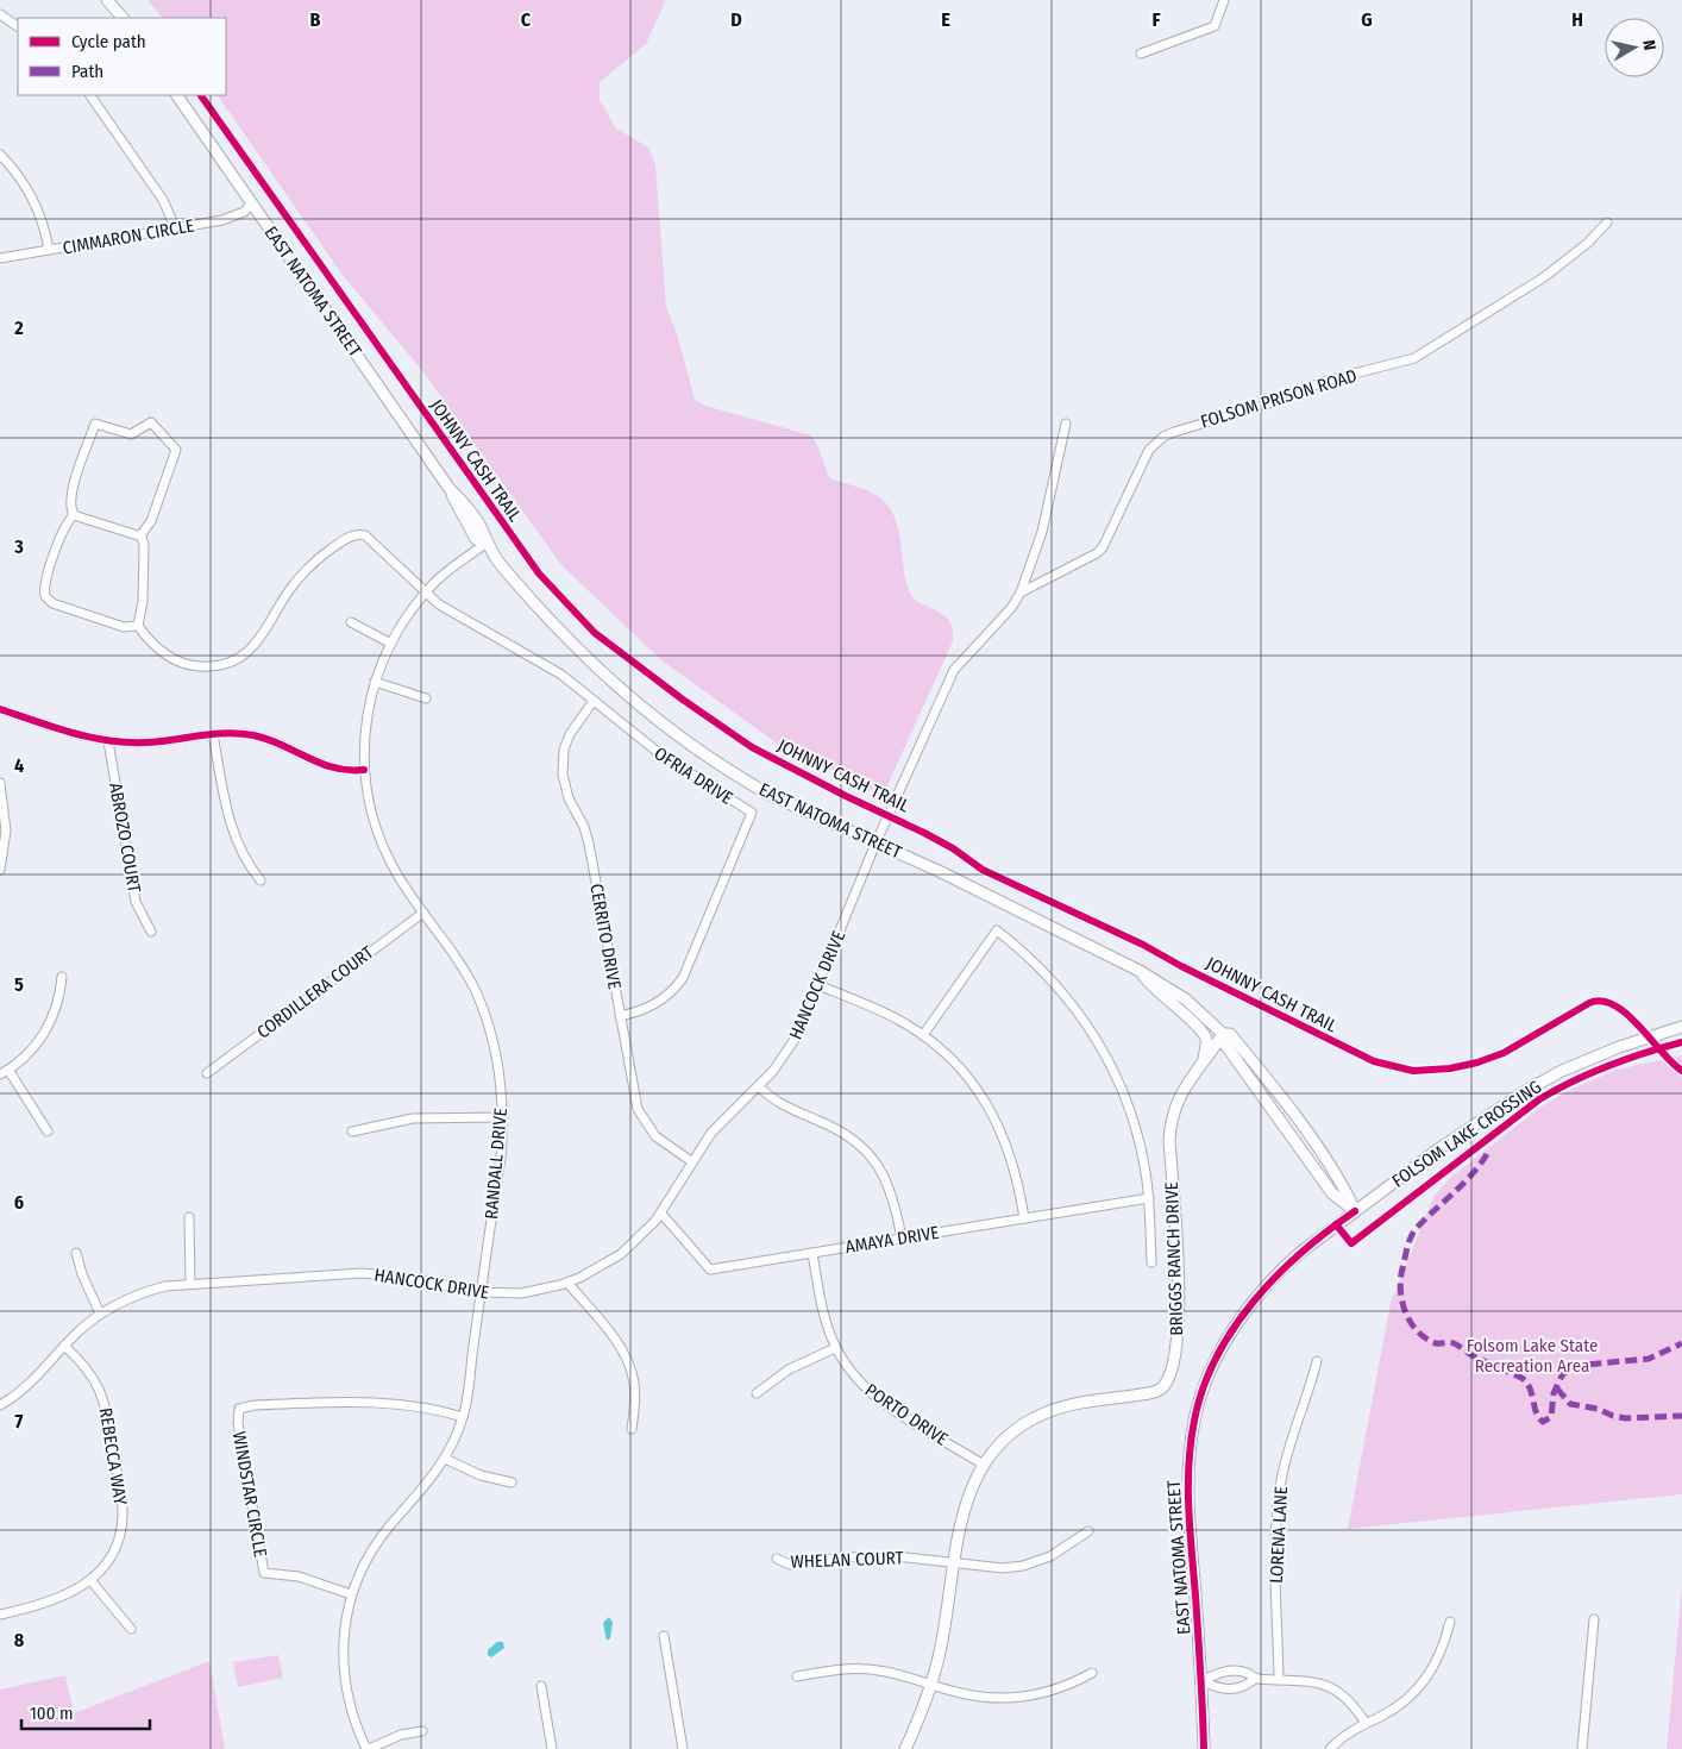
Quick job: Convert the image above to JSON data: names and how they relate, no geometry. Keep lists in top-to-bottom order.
{
  "streets": {
    "main road": ["EAST NATOMA STREET", "FOLSOM LAKE CROSSING", "BRIGGS RANCH DRIVE"],
    "street": [
      "CIMMARON CIRCLE",
      "FOLSOM PRISON ROAD",
      "OFRIA DRIVE",
      "ABROZO COURT",
      "CERRITO DRIVE",
      "HANCOCK DRIVE",
      "CORDILLERA COURT",
      "RANDALL DRIVE",
      "AMAYA DRIVE",
      "PORTO DRIVE",
      "REBECCA WAY",
      "WINDSTAR CIRCLE",
      "LORENA LANE",
      "WHELAN COURT"
    ],
    "cycle path": ["JOHNNY CASH TRAIL"]
  },
  "crossings": [
    ["CIMMARON CIRCLE", "EAST NATOMA STREET"],
    ["EAST NATOMA STREET", "FOLSOM PRISON ROAD"],
    ["EAST NATOMA STREET", "HANCOCK DRIVE"],
    ["EAST NATOMA STREET", "FOLSOM LAKE CROSSING"],
    ["EAST NATOMA STREET", "RANDALL DRIVE"],
    ["EAST NATOMA STREET", "BRIGGS RANCH DRIVE"],
    ["FOLSOM PRISON ROAD", "HANCOCK DRIVE"],
    ["OFRIA DRIVE", "CERRITO DRIVE"],
    ["OFRIA DRIVE", "RANDALL DRIVE"],
    ["CERRITO DRIVE", "HANCOCK DRIVE"],
    ["HANCOCK DRIVE", "RANDALL DRIVE"],
    ["HANCOCK DRIVE", "AMAYA DRIVE"],
    ["HANCOCK DRIVE", "REBECCA WAY"],
    ["CORDILLERA COURT", "RANDALL DRIVE"],
    ["RANDALL DRIVE", "WINDSTAR CIRCLE"],
    ["AMAYA DRIVE", "PORTO DRIVE"],
    ["BRIGGS RANCH DRIVE", "PORTO DRIVE"],
    ["BRIGGS RANCH DRIVE", "WHELAN COURT"]
  ],
  "parks": ["Folsom Lake State Recreation Area"],
  "legend": ["Cycle path", "Path"],
  "scale_bar": "100 m",
  "north": "right",
  "grid": {
    "columns": [
      "B",
      "C",
      "D",
      "E",
      "F",
      "G",
      "H"
    ],
    "rows": [
      "2",
      "3",
      "4",
      "5",
      "6",
      "7",
      "8"
    ]
  }
}
